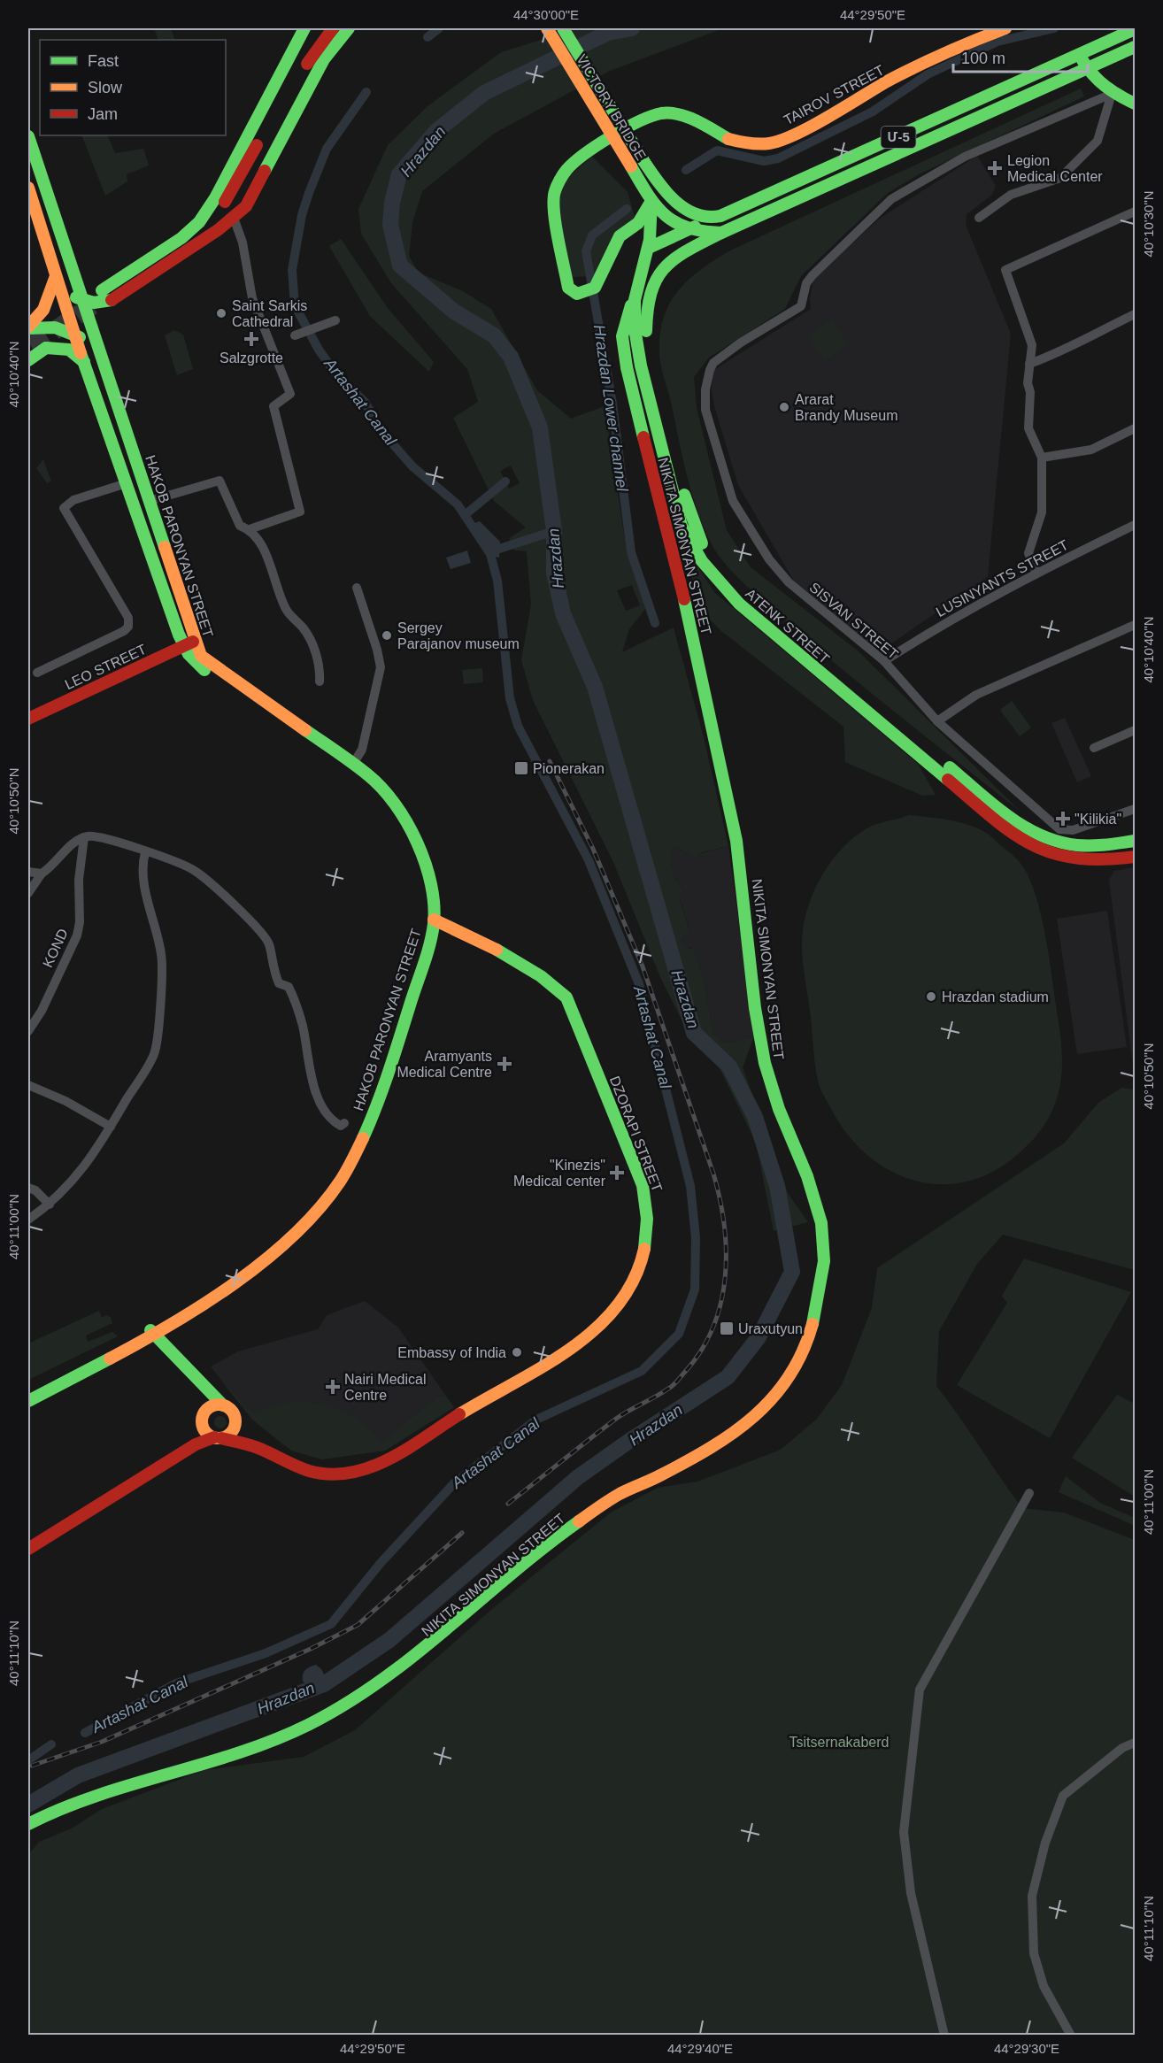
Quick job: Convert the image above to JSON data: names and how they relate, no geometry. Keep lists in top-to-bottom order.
{
  "streets": {
    "main road": [
      "TAIROV STREET",
      "VICTORY BRIDGE",
      "Մ-5",
      "HAKOB PARONYAN STREET",
      "NIKITA SIMONYAN STREET",
      "ATENK STREET",
      "LEO STREET",
      "DZORAPI STREET"
    ],
    "street": ["LUSINYANTS STREET", "SISVAN STREET", "KOND"]
  },
  "crossings": [
    ["TAIROV STREET", "VICTORY BRIDGE"],
    ["TAIROV STREET", "ATENK STREET"],
    ["VICTORY BRIDGE", "Մ-5"],
    ["VICTORY BRIDGE", "ATENK STREET"],
    ["Մ-5", "ATENK STREET"],
    ["HAKOB PARONYAN STREET", "LEO STREET"],
    ["HAKOB PARONYAN STREET", "DZORAPI STREET"],
    ["NIKITA SIMONYAN STREET", "ATENK STREET"],
    ["LUSINYANTS STREET", "SISVAN STREET"]
  ],
  "water": ["Hrazdan", "Artashat Canal", "Hrazdan Lower channel"],
  "parks": ["Tsitsernakaberd"],
  "places": {
    "health": [
      "Legion Medical Center",
      "Salzgrotte",
      "\"Kilikia\"",
      "Aramyants Medical Centre",
      "\"Kinezis\" Medical center",
      "Nairi Medical Centre"
    ],
    "other": [
      "Saint Sarkis Cathedral",
      "Ararat Brandy Museum",
      "Sergey Parajanov museum",
      "Hrazdan stadium",
      "Embassy of India"
    ],
    "transit": ["Pionerakan", "Uraxutyun"]
  },
  "legend": ["Fast", "Slow", "Jam"],
  "scale_bar": "100 m",
  "coordinates": [
    "44°30'00\"E",
    "44°29'50\"E",
    "40°10'30\"N",
    "40°10'40\"N",
    "40°10'50\"N",
    "40°11'00\"N",
    "40°11'10\"N",
    "44°29'40\"E",
    "44°29'30\"E"
  ]
}
